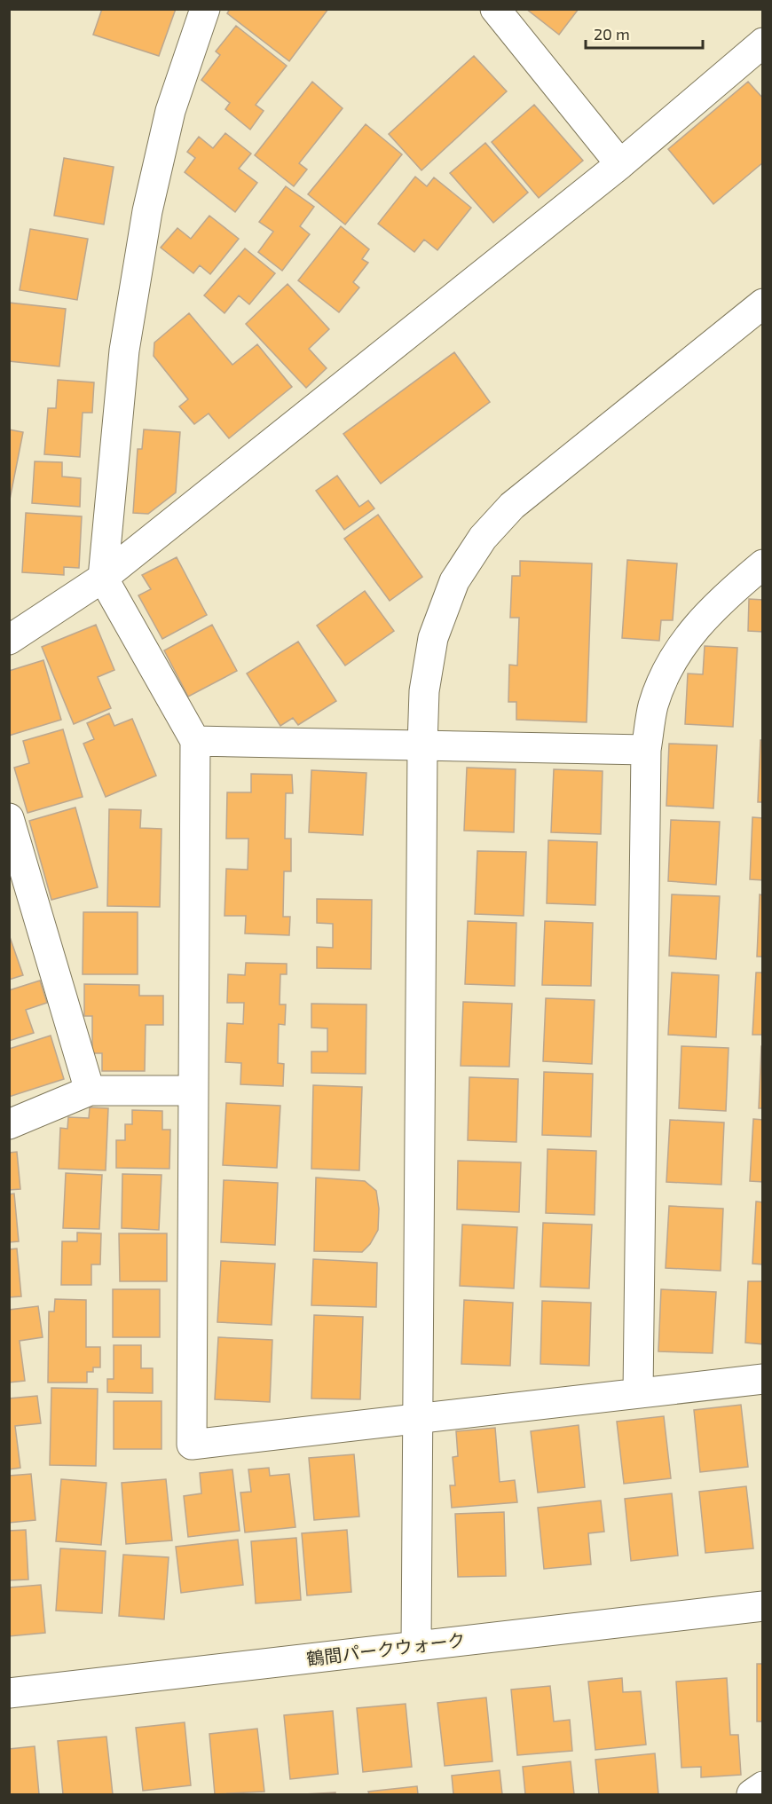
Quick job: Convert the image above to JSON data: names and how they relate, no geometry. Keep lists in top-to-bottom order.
{
  "streets": {
    "street": ["鶴間パークウォーク"]
  },
  "scale_bar": "20 m"
}
